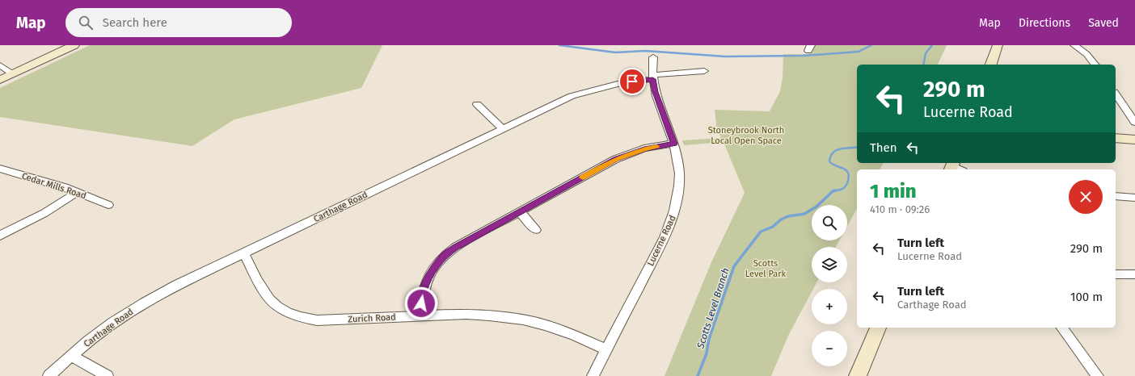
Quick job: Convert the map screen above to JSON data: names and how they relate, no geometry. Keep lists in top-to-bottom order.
{
  "streets": {
    "street": [
      "Cedar Mills Road",
      "Carthage Road",
      "Lucerne Road",
      "Zurich Road"
    ]
  },
  "crossings": [
    ["Carthage Road", "Lucerne Road"],
    ["Carthage Road", "Zurich Road"],
    ["Lucerne Road", "Zurich Road"]
  ],
  "water": ["Scotts Level Branch"],
  "parks": ["Stoneybrook North Local Open Space", "Scotts Level Park"],
  "page": {
    "header": "Map",
    "search": "Search here",
    "nav": ["Map", "Directions", "Saved"],
    "turn": ["290 m", "Lucerne Road"],
    "then": "Then",
    "heading": ["1 min", "410 m · 09:26"],
    "map_buttons": ["+", "−"],
    "list": [
      {
        "name": "Turn left",
        "note": "Lucerne Road",
        "value": "290 m"
      },
      {
        "name": "Turn left",
        "note": "Carthage Road",
        "value": "100 m"
      }
    ]
  }
}
